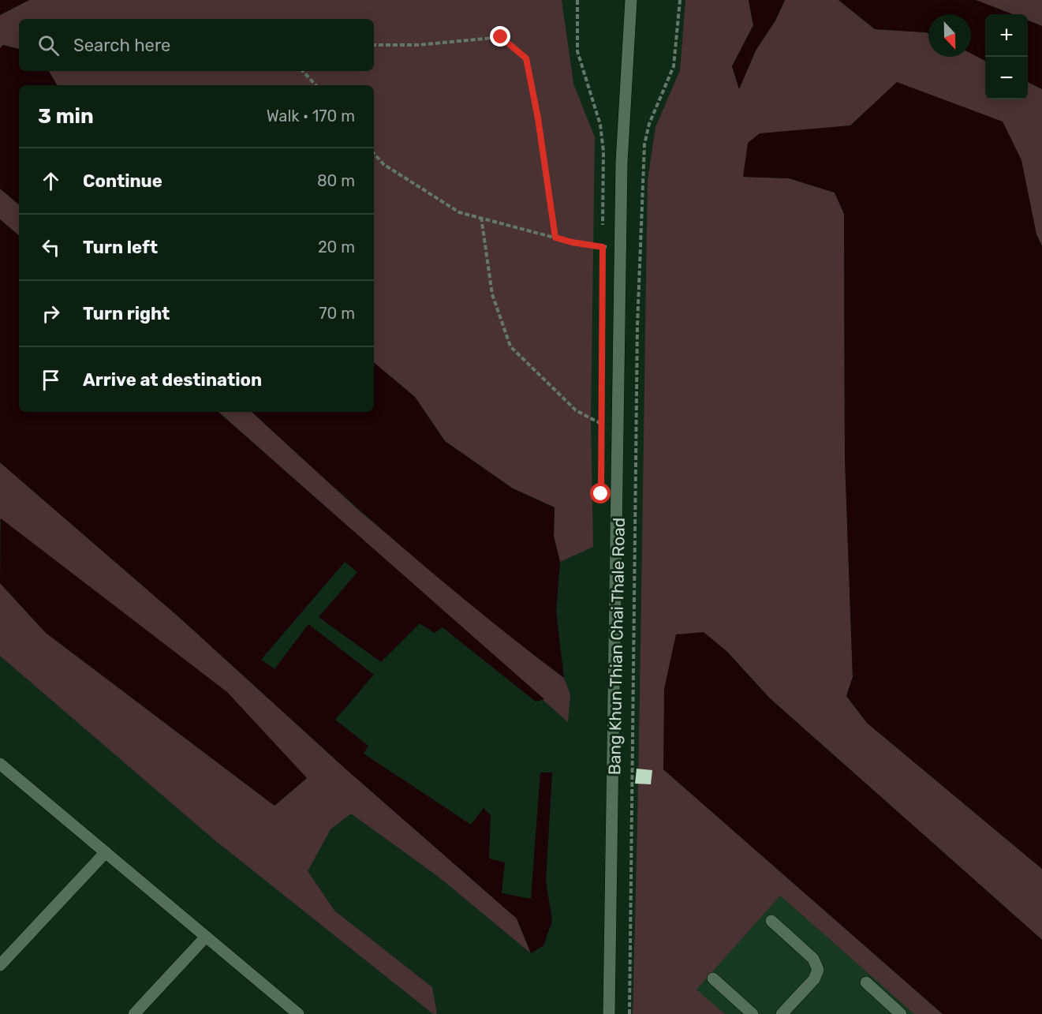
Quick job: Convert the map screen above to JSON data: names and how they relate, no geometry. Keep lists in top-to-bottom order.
{
  "streets": {
    "main road": ["Bang Khun Thian Chai Thale Road"]
  },
  "north": "bottom",
  "page": {
    "map_buttons": ["+", "−"],
    "search": "Search here",
    "heading": ["3 min", "Walk · 170 m"],
    "list": [
      ["Continue", "80 m"],
      ["Turn left", "20 m"],
      ["Turn right", "70 m"],
      "Arrive at destination"
    ]
  }
}
